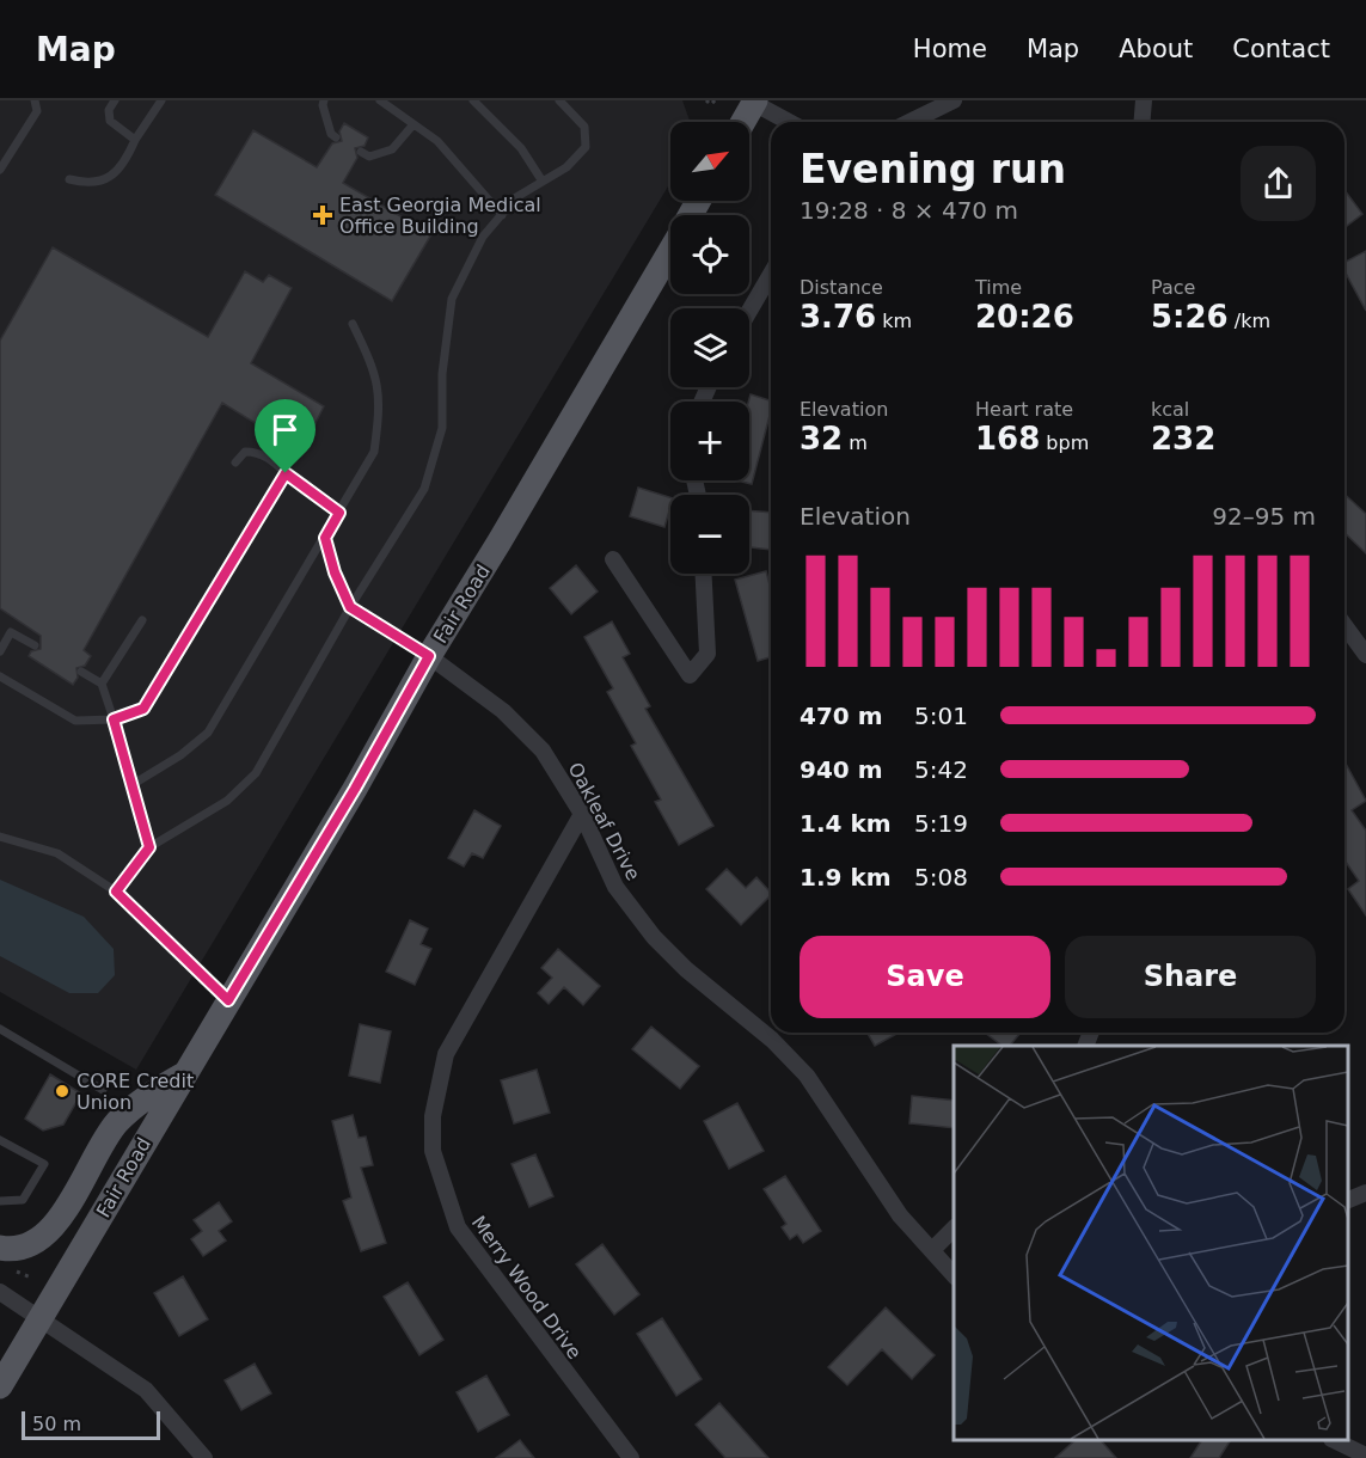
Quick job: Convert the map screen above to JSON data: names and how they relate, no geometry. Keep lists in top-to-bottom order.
{
  "streets": {
    "main road": ["Fair Road"],
    "street": ["Oakleaf Drive", "Merry Wood Drive"]
  },
  "crossings": [
    ["Fair Road", "Oakleaf Drive"],
    ["Oakleaf Drive", "Merry Wood Drive"]
  ],
  "places": {
    "health": ["East Georgia Medical Office Building"],
    "other": ["CORE Credit Union"]
  },
  "scale_bar": "50 m",
  "north": "top right",
  "page": {
    "header": "Map",
    "nav": [
      "Home",
      "Map",
      "About",
      "Contact"
    ],
    "map_buttons": ["+", "−"],
    "heading": ["Evening run", "19:28 · 8 × 470 m"],
    "stats": [
      ["Distance", "3.76 km"],
      ["Time", "20:26"],
      ["Pace", "5:26 /km"],
      ["Elevation", "32 m"],
      ["Heart rate", "168 bpm"],
      ["kcal", "232"]
    ],
    "chart": ["Elevation", "92–95 m"],
    "list": [
      {
        "name": "470 m",
        "note": "5:01"
      },
      {
        "name": "940 m",
        "note": "5:42"
      },
      {
        "name": "1.4 km",
        "note": "5:19"
      },
      {
        "name": "1.9 km",
        "note": "5:08"
      }
    ],
    "buttons": ["Save", "Share"],
    "scale": "50 m"
  }
}
